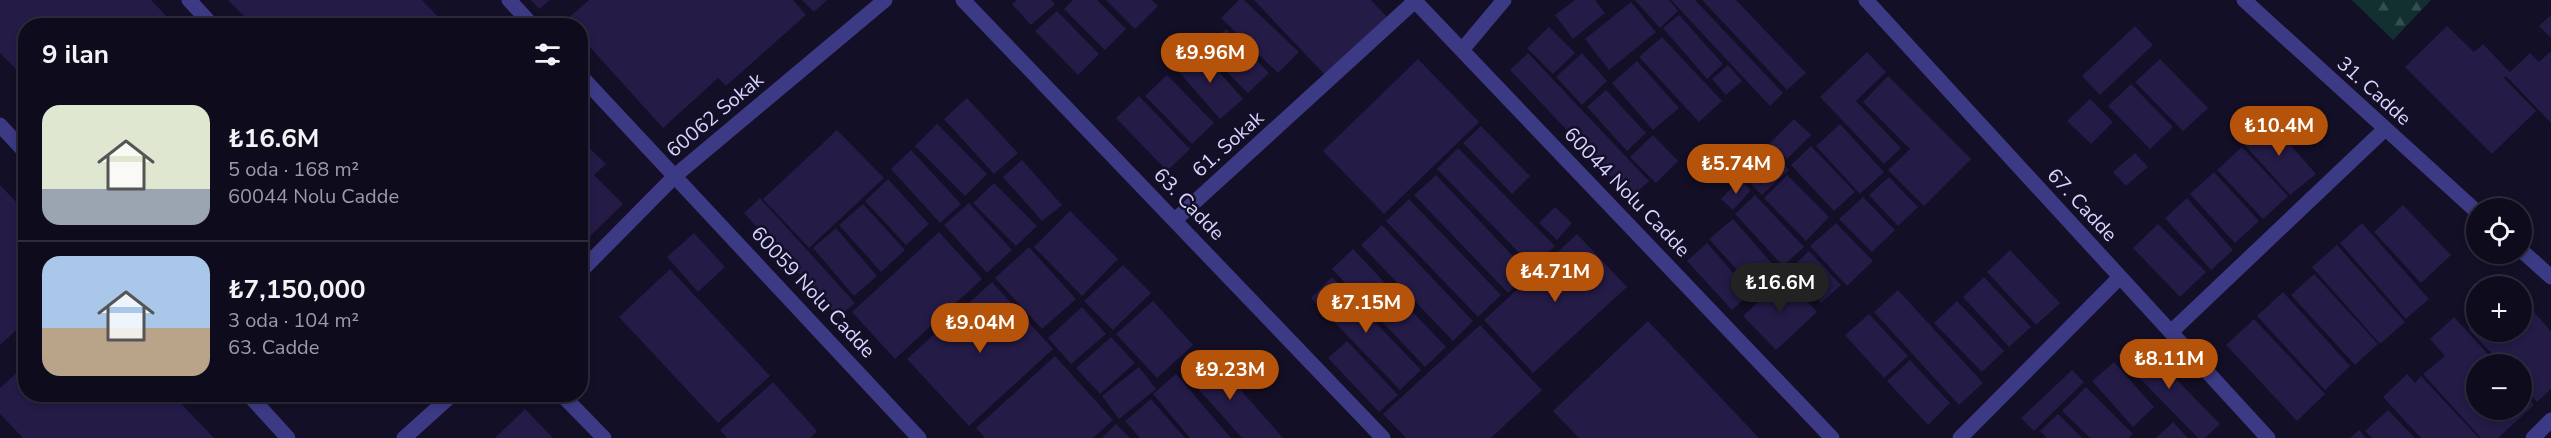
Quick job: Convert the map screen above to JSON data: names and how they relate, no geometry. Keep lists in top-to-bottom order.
{
  "streets": {
    "street": [
      "31. Cadde",
      "60062 Sokak",
      "61. Sokak",
      "60044 Nolu Cadde",
      "63. Cadde",
      "67. Cadde",
      "60059 Nolu Cadde"
    ]
  },
  "crossings": [
    ["60062 Sokak", "60059 Nolu Cadde"],
    ["61. Sokak", "60044 Nolu Cadde"],
    ["61. Sokak", "63. Cadde"]
  ],
  "page": {
    "heading": "9 ilan",
    "price": [
      "₺9.96M",
      "₺10.4M",
      "₺5.74M",
      "₺4.71M",
      "₺16.6M",
      "₺7.15M",
      "₺9.04M",
      "₺8.11M",
      "₺9.23M"
    ],
    "list": [
      {
        "name": "₺16.6M",
        "note": "5 oda · 168 m² · 60044 Nolu Cadde"
      },
      {
        "name": "₺7,150,000",
        "note": "3 oda · 104 m² · 63. Cadde"
      }
    ],
    "map_buttons": ["+", "−"]
  }
}
